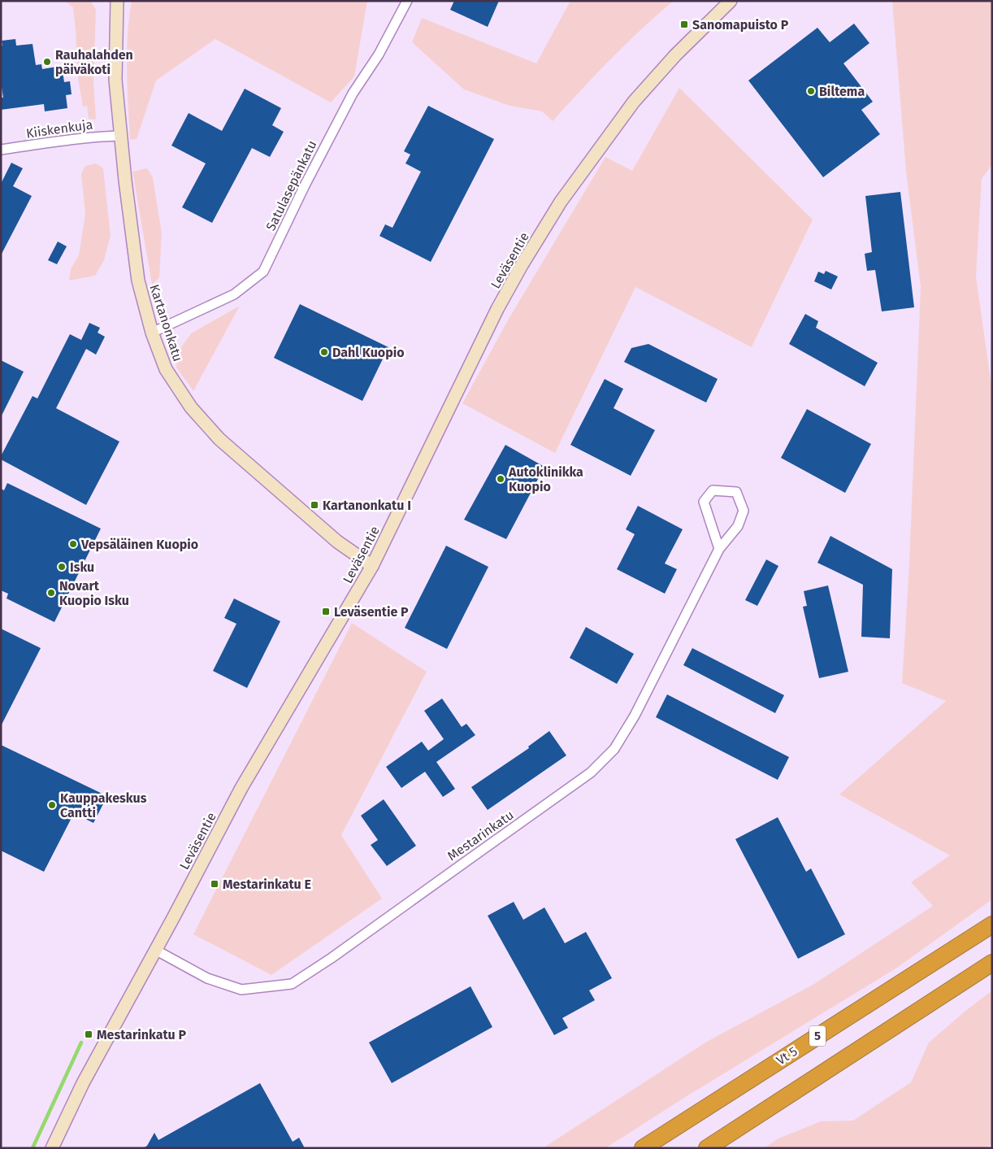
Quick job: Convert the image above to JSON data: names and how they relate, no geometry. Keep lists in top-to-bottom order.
{
  "streets": {
    "highway": ["5", "Vt 5"],
    "main road": ["Leväsentie", "Kartanonkatu"],
    "street": ["Kiiskenkuja", "Satulasepänkatu", "Mestarinkatu"]
  },
  "crossings": [
    ["Kiiskenkuja", "Kartanonkatu"],
    ["Satulasepänkatu", "Kartanonkatu"],
    ["Leväsentie", "Kartanonkatu"],
    ["Leväsentie", "Mestarinkatu"]
  ],
  "places": {
    "transit": [
      "Sanomapuisto P",
      "Kartanonkatu I",
      "Leväsentie P",
      "Mestarinkatu E",
      "Mestarinkatu P"
    ],
    "other": [
      "Rauhalahden päiväkoti",
      "Biltema",
      "Dahl Kuopio",
      "Autoklinikka Kuopio",
      "Vepsäläinen Kuopio",
      "Isku",
      "Novart Kuopio Isku",
      "Kauppakeskus Cantti"
    ]
  }
}
